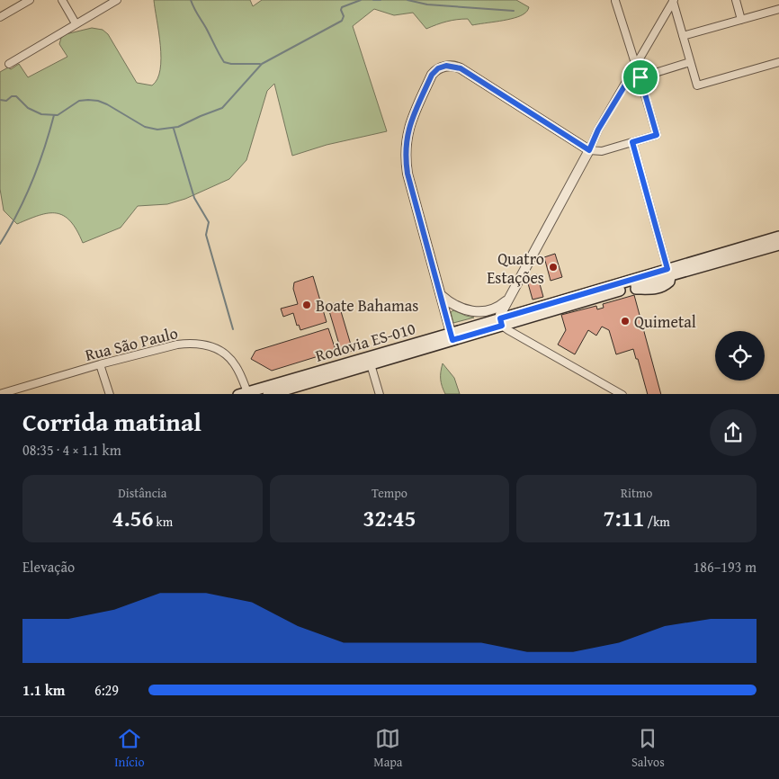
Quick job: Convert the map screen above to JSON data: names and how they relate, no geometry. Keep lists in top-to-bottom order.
{
  "streets": {
    "main road": ["Rodovia ES-010"],
    "street": ["Rua São Paulo"]
  },
  "crossings": [
    ["Rodovia ES-010", "Rua São Paulo"]
  ],
  "places": ["Quatro Estações", "Boate Bahamas", "Quimetal"],
  "page": {
    "heading": ["Corrida matinal", "08:35 · 4 × 1.1 km"],
    "stats": [
      ["Distância", "4.56 km"],
      ["Tempo", "32:45"],
      ["Ritmo", "7:11 /km"]
    ],
    "chart": ["Elevação", "186–193 m"],
    "list": [
      {
        "name": "1.1 km",
        "note": "6:29"
      }
    ],
    "tabs": ["Início", "Mapa", "Salvos"]
  }
}
